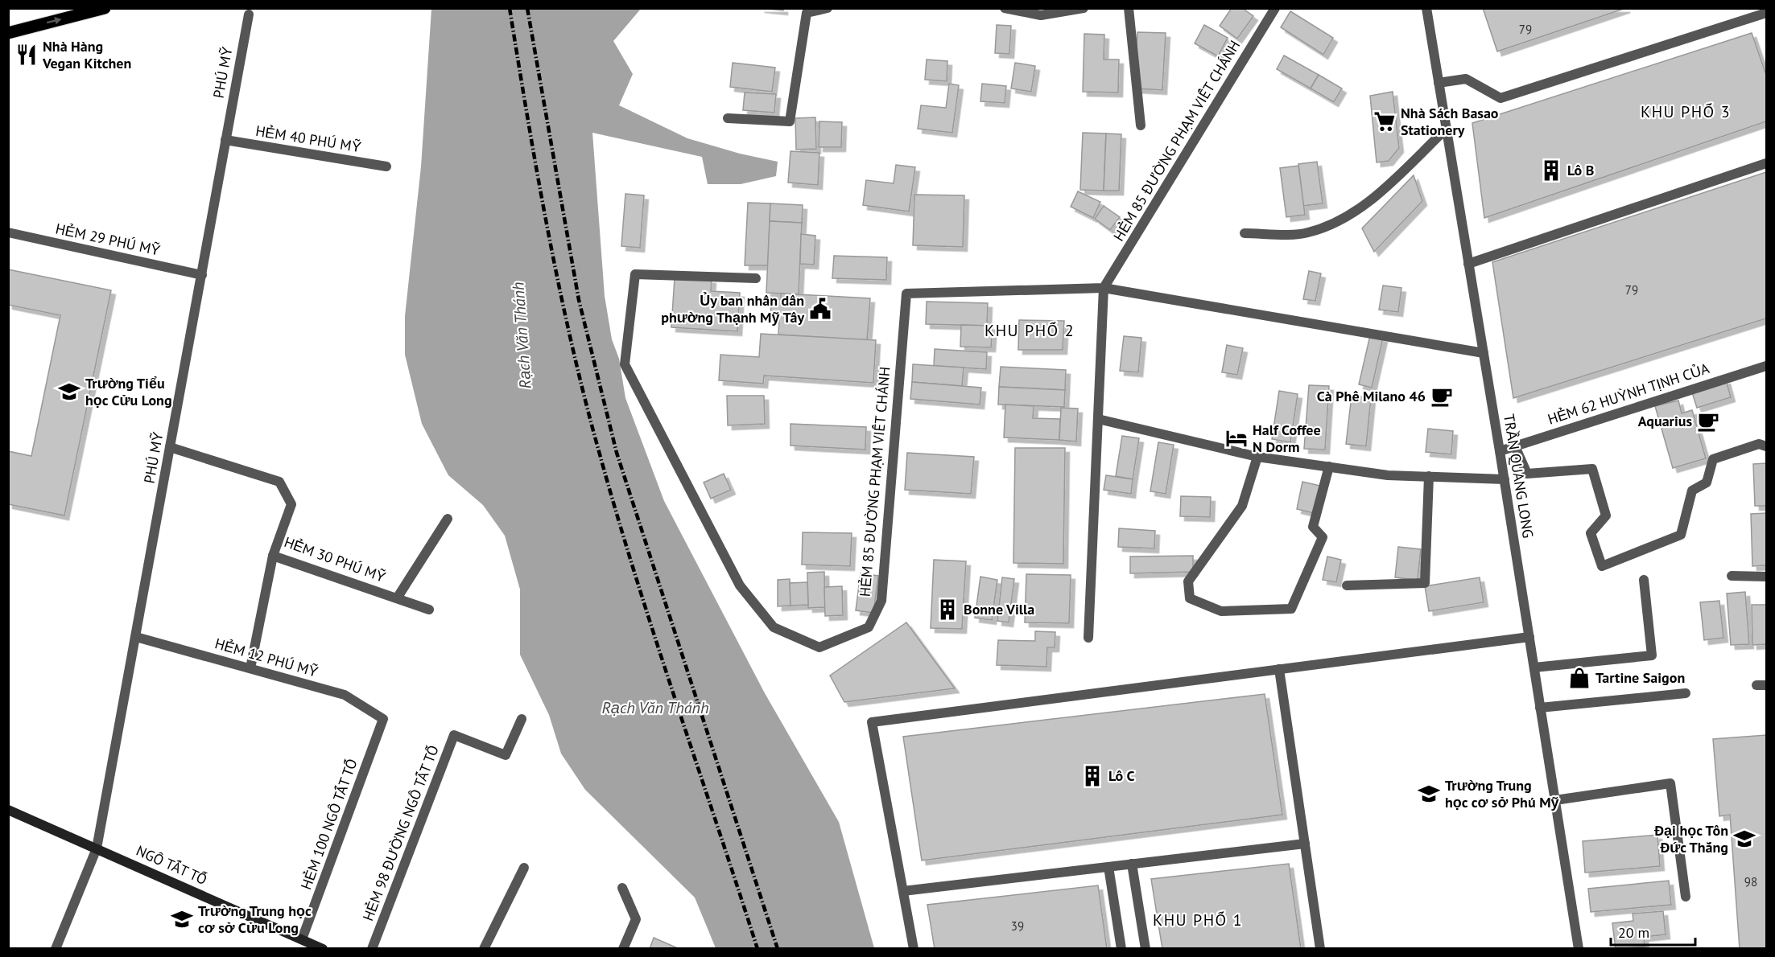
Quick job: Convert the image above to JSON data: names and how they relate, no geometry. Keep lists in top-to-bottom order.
{
  "streets": {
    "street": [
      "PHÚ MỸ",
      "HẺM 40 PHÚ MỸ",
      "HẺM 85 ĐƯỜNG PHẠM VIẾT CHÁNH",
      "HẺM 29 PHÚ MỸ",
      "HẺM 62 HUỲNH TỊNH CỦA",
      "TRẦN QUANG LONG",
      "HẺM 30 PHÚ MỸ",
      "HẺM 12 PHÚ MỸ",
      "HẺM 100 NGÔ TẤT TỐ",
      "HẺM 98 ĐƯỜNG NGÔ TẤT TỐ",
      "NGÔ TẤT TỐ"
    ]
  },
  "crossings": [
    ["PHÚ MỸ", "HẺM 40 PHÚ MỸ"],
    ["PHÚ MỸ", "HẺM 29 PHÚ MỸ"],
    ["PHÚ MỸ", "HẺM 30 PHÚ MỸ"],
    ["PHÚ MỸ", "HẺM 12 PHÚ MỸ"],
    ["PHÚ MỸ", "NGÔ TẤT TỐ"],
    ["HẺM 62 HUỲNH TỊNH CỦA", "TRẦN QUANG LONG"],
    ["HẺM 12 PHÚ MỸ", "HẺM 100 NGÔ TẤT TỐ"],
    ["HẺM 100 NGÔ TẤT TỐ", "NGÔ TẤT TỐ"]
  ],
  "districts": ["KHU PHỐ 3", "KHU PHỐ 2", "KHU PHỐ 1"],
  "water": ["Rạch Văn Thánh"],
  "places": {
    "restaurant": ["Nhà Hàng Vegan Kitchen"],
    "supermarket": ["Nhà Sách Basao Stationery"],
    "building": ["Lô B", "Bonne Villa", "Lô C"],
    "public building": ["Ủy ban nhân dân phường Thạnh Mỹ Tây"],
    "school or university": [
      "Trường Tiểu học Cửu Long",
      "Trường Trung học cơ sở Phú Mỹ",
      "Đại học Tôn Đức Thắng",
      "Trường Trung học cơ sở Cửu Long"
    ],
    "cafe": ["Cà Phê Milano 46", "Aquarius"],
    "hotel": ["Half Coffee N Dorm"],
    "shop": ["Tartine Saigon"]
  },
  "house_numbers": [
    "79",
    "79",
    "98",
    "39"
  ],
  "scale_bar": "20 m"
}
